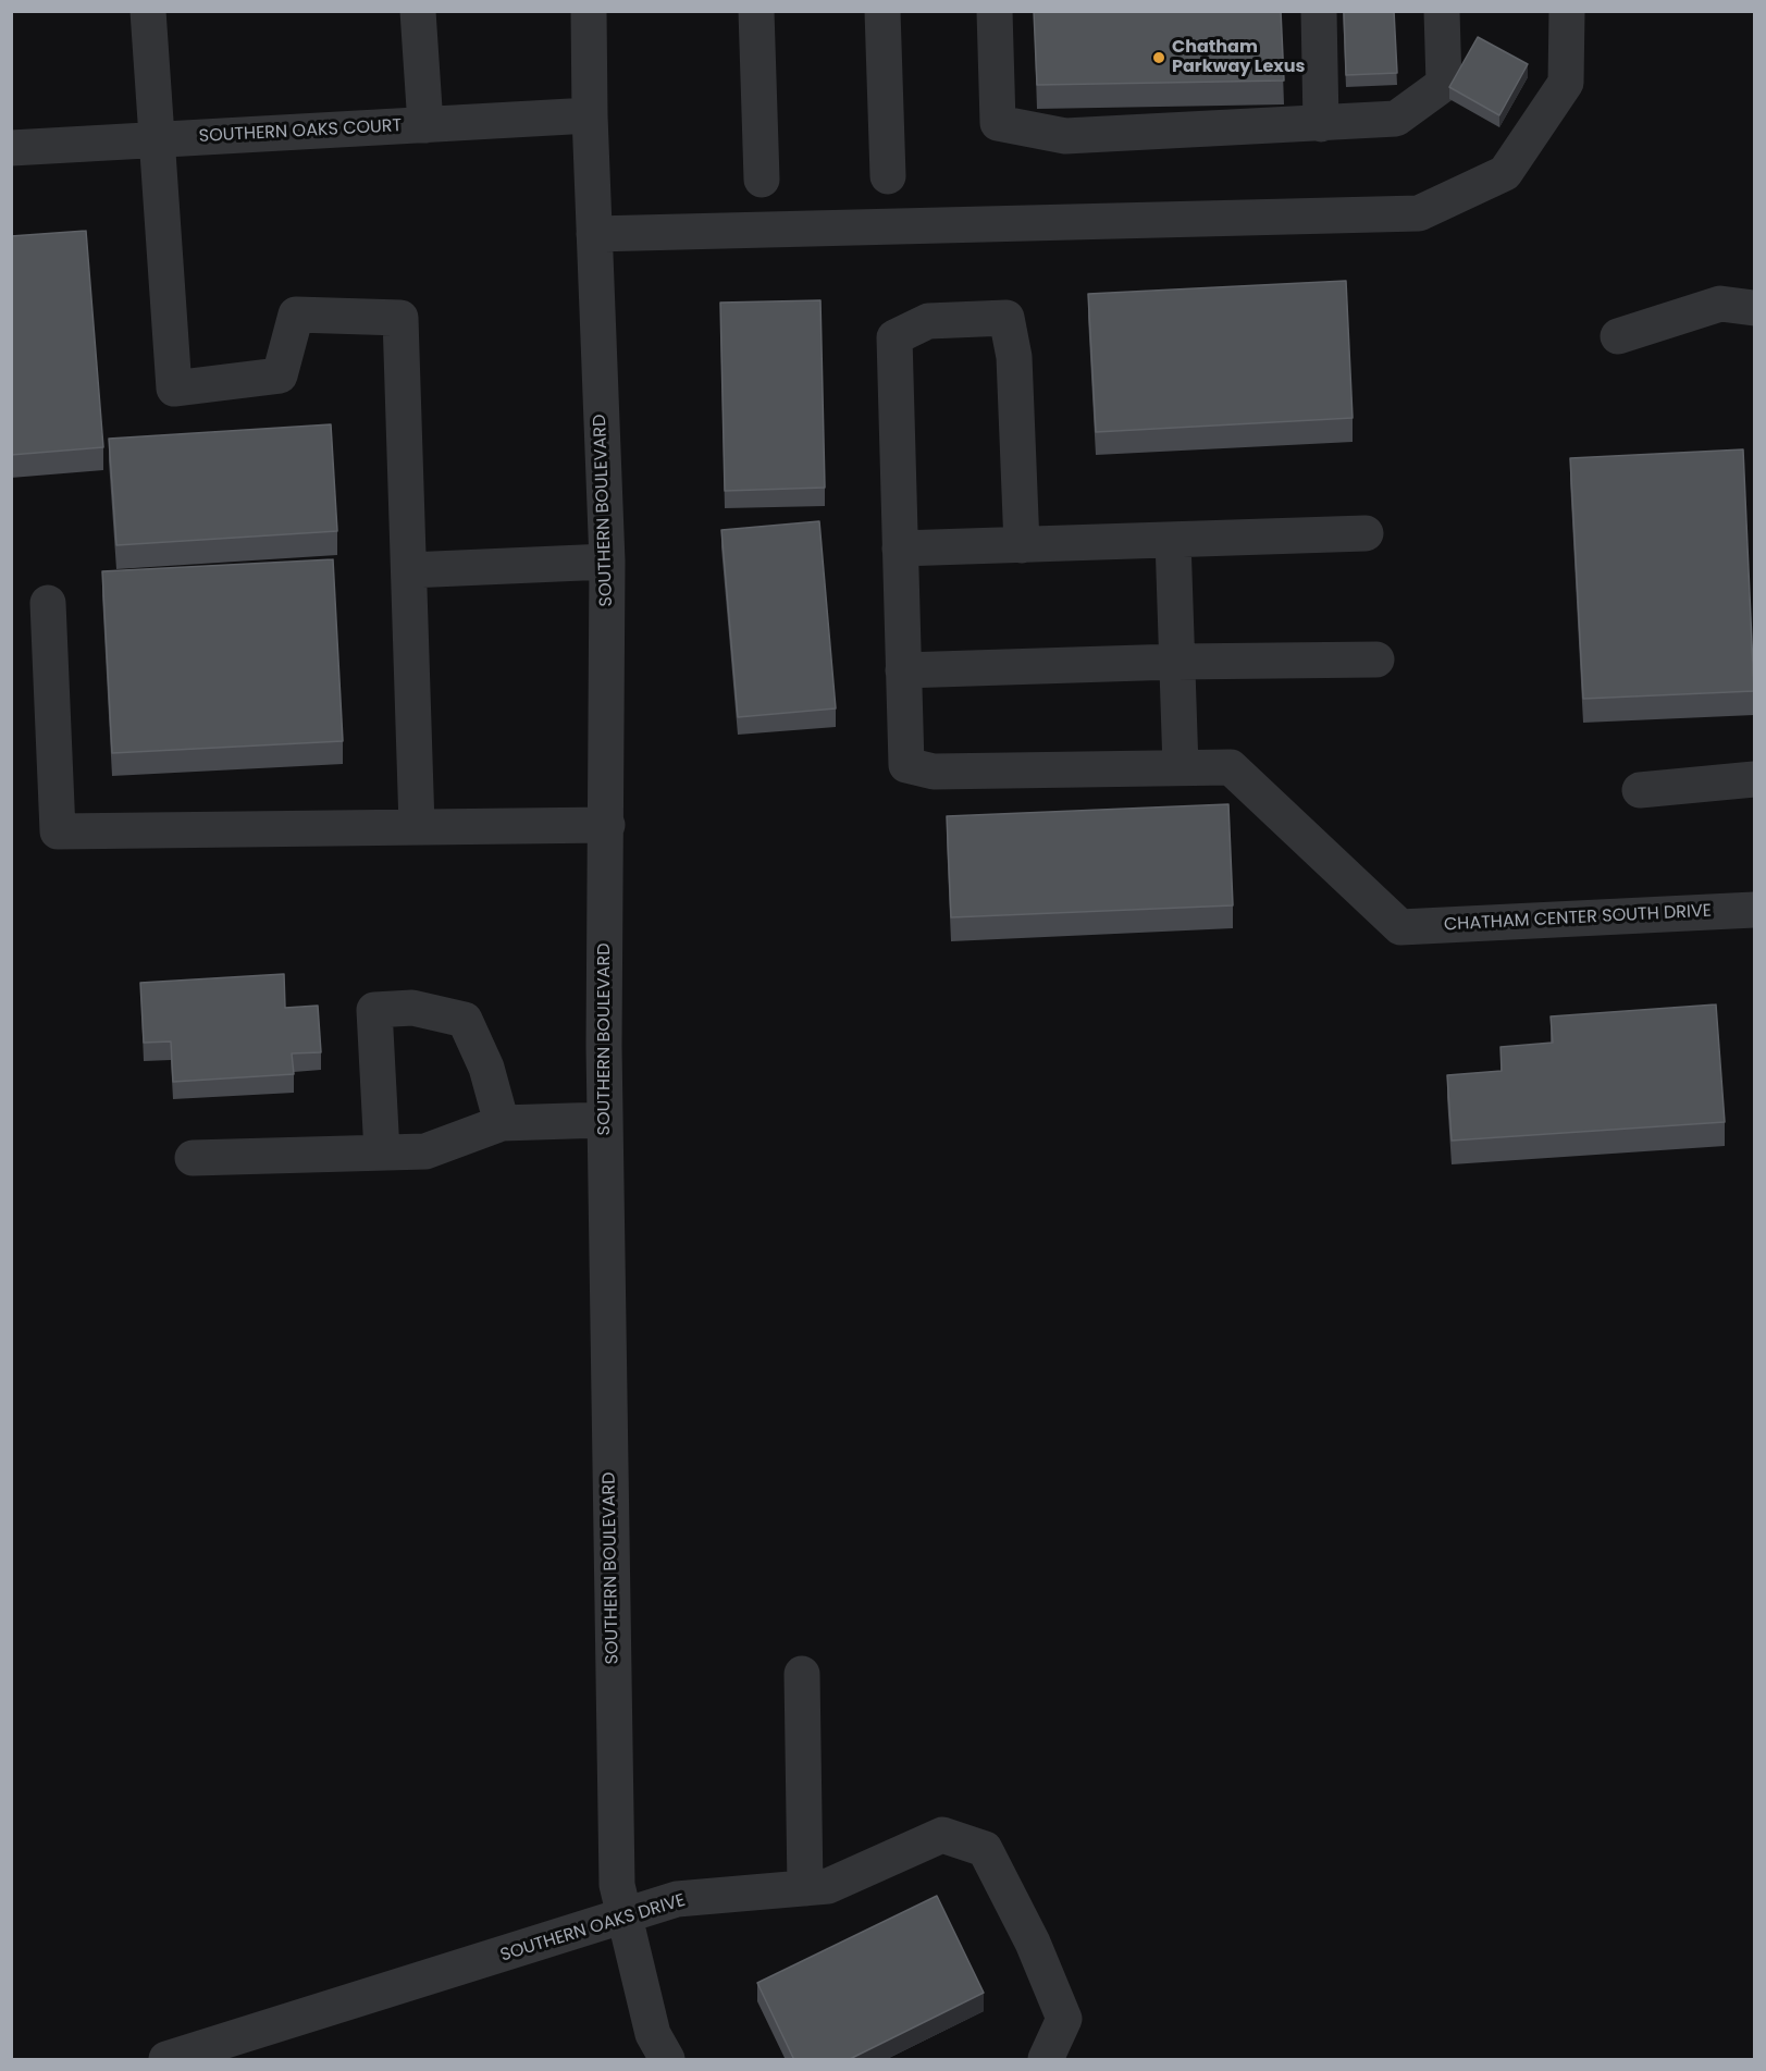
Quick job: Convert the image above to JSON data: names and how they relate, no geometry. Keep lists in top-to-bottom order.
{
  "streets": {
    "street": [
      "SOUTHERN OAKS COURT",
      "SOUTHERN BOULEVARD",
      "CHATHAM CENTER SOUTH DRIVE",
      "SOUTHERN OAKS DRIVE"
    ]
  },
  "crossings": [
    ["SOUTHERN OAKS COURT", "SOUTHERN BOULEVARD"],
    ["SOUTHERN BOULEVARD", "SOUTHERN OAKS DRIVE"]
  ],
  "places": ["Chatham Parkway Lexus"]
}
